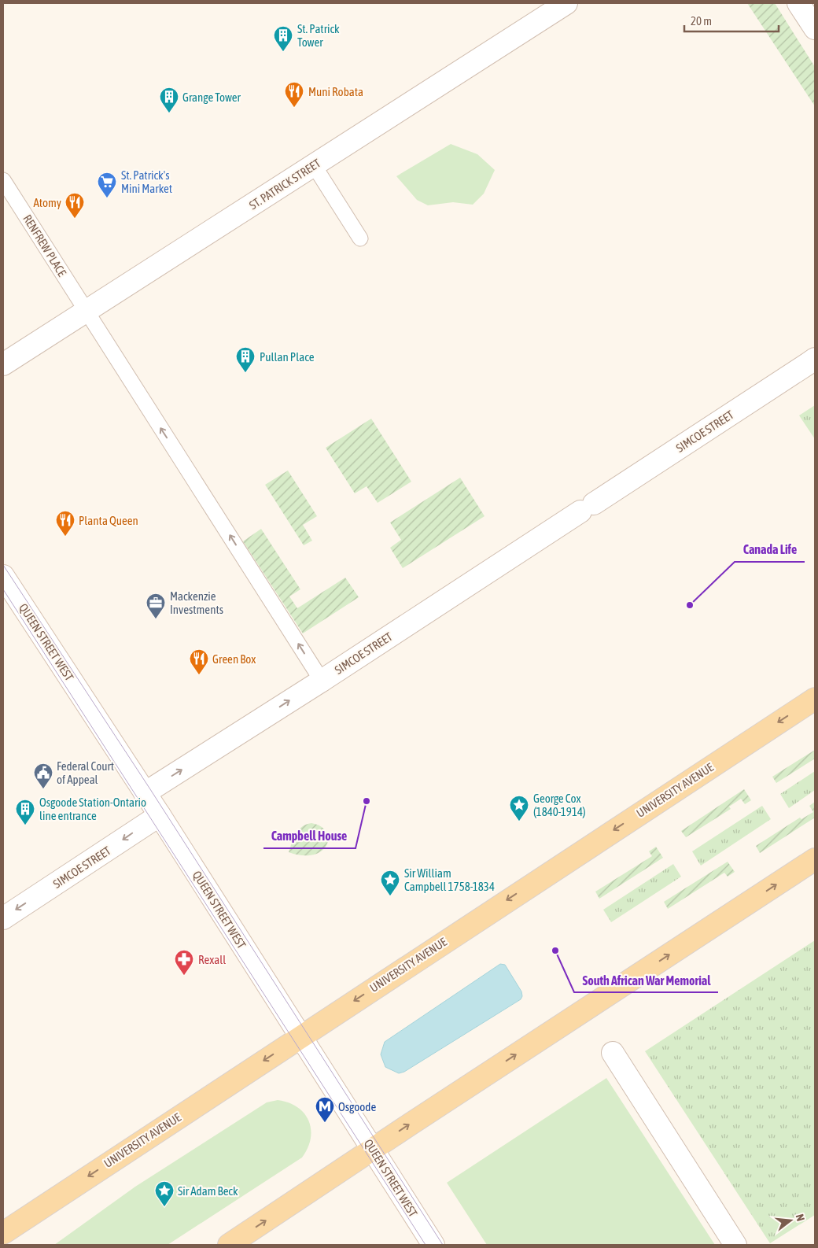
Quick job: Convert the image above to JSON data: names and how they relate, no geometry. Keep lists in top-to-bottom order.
{
  "streets": {
    "main road": ["UNIVERSITY AVENUE"],
    "street": ["ST. PATRICK STREET", "SIMCOE STREET", "QUEEN STREET WEST"],
    "lane": ["RENFREW PLACE"]
  },
  "crossings": [
    ["ST. PATRICK STREET", "RENFREW PLACE"],
    ["SIMCOE STREET", "QUEEN STREET WEST"],
    ["QUEEN STREET WEST", "UNIVERSITY AVENUE"]
  ],
  "places": {
    "building": [
      "St. Patrick Tower",
      "Grange Tower",
      "Pullan Place",
      "Osgoode Station-Ontario line entrance"
    ],
    "restaurant": [
      "Muni Robata",
      "Atomy",
      "Planta Queen",
      "Green Box"
    ],
    "supermarket": ["St. Patrick's Mini Market"],
    "other": ["Canada Life", "Campbell House", "South African War Memorial"],
    "office": ["Mackenzie Investments"],
    "public building": ["Federal Court of Appeal"],
    "place": ["George Cox (1840-1914)", "Sir William Campbell 1758-1834", "Sir Adam Beck"],
    "pharmacy": ["Rexall"],
    "metro station": ["Osgoode"]
  },
  "scale_bar": "20 m",
  "north": "right"
}
